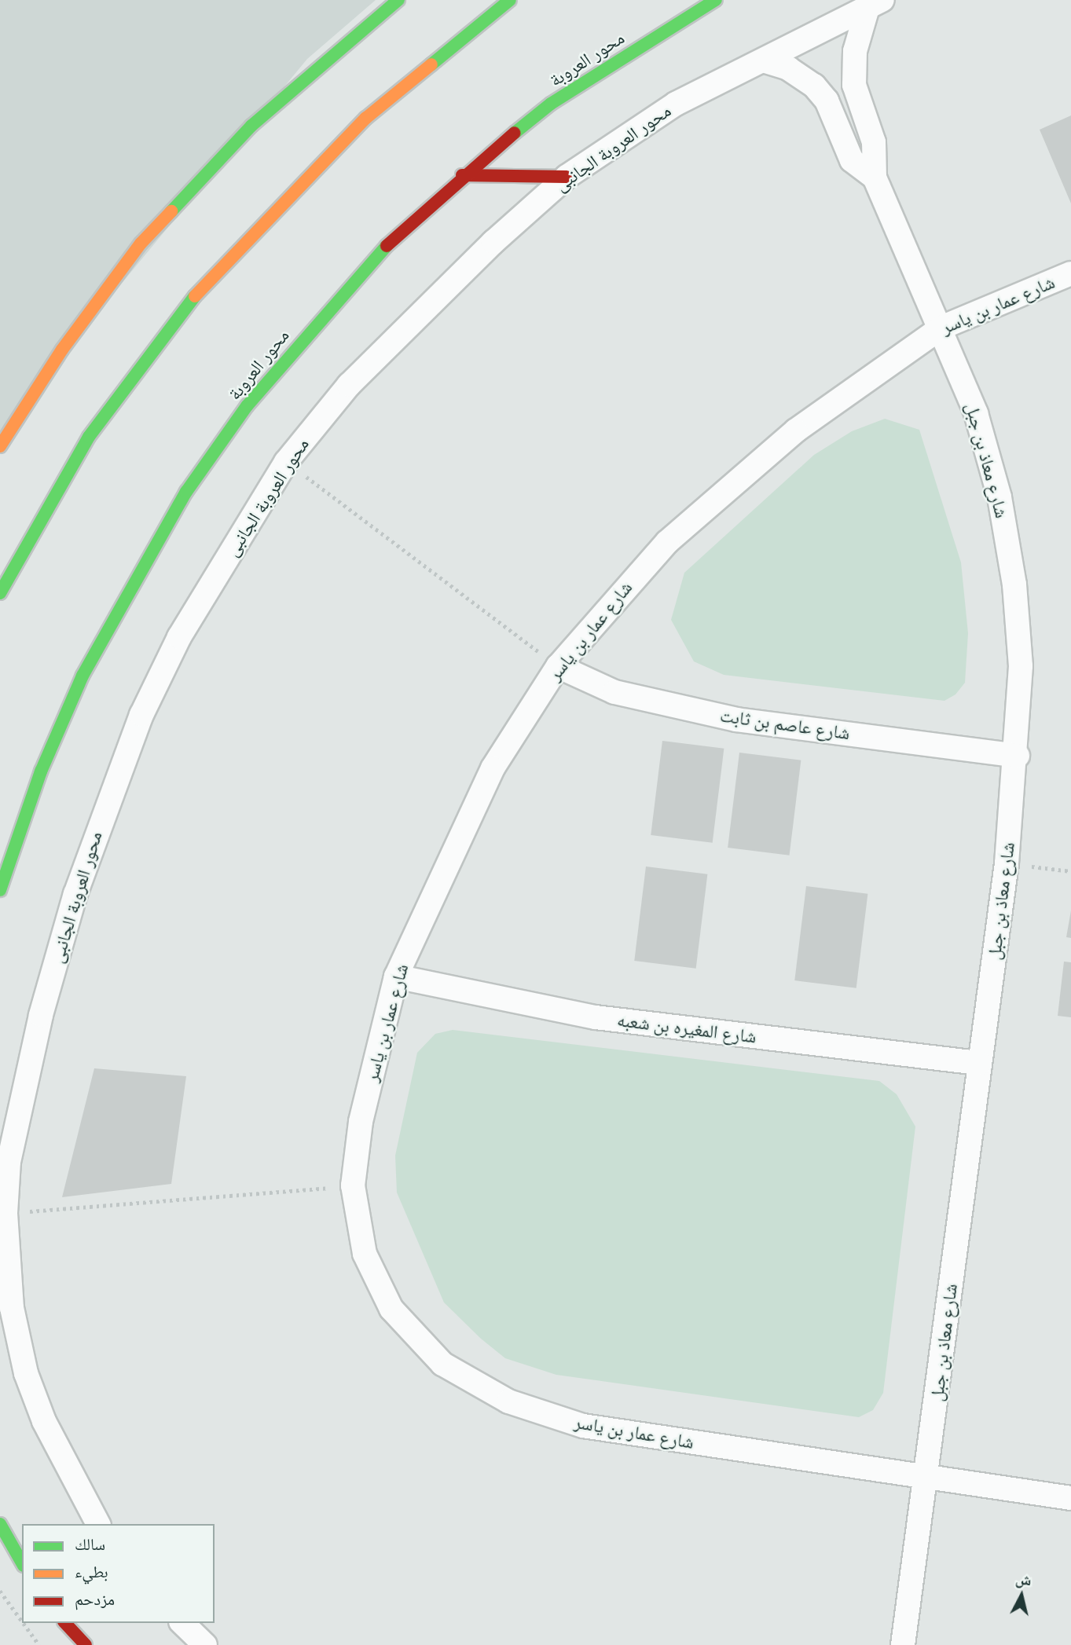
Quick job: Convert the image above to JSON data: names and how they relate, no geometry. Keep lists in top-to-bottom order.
{
  "streets": {
    "main road": ["محور العروبة"],
    "street": [
      "محور العروبة الجانبى",
      "شارع عمار بن ياسر",
      "شارع معاذ بن جبل",
      "شارع عاصم بن ثابت",
      "شارع المغيره بن شعبه"
    ]
  },
  "crossings": [
    ["محور العروبة الجانبى", "شارع معاذ بن جبل"],
    ["شارع عمار بن ياسر", "شارع معاذ بن جبل"],
    ["شارع عمار بن ياسر", "شارع عاصم بن ثابت"],
    ["شارع عمار بن ياسر", "شارع المغيره بن شعبه"],
    ["شارع معاذ بن جبل", "شارع عاصم بن ثابت"],
    ["شارع معاذ بن جبل", "شارع المغيره بن شعبه"]
  ],
  "legend": ["سالك", "بطيء", "مزدحم"],
  "north": "top"
}
